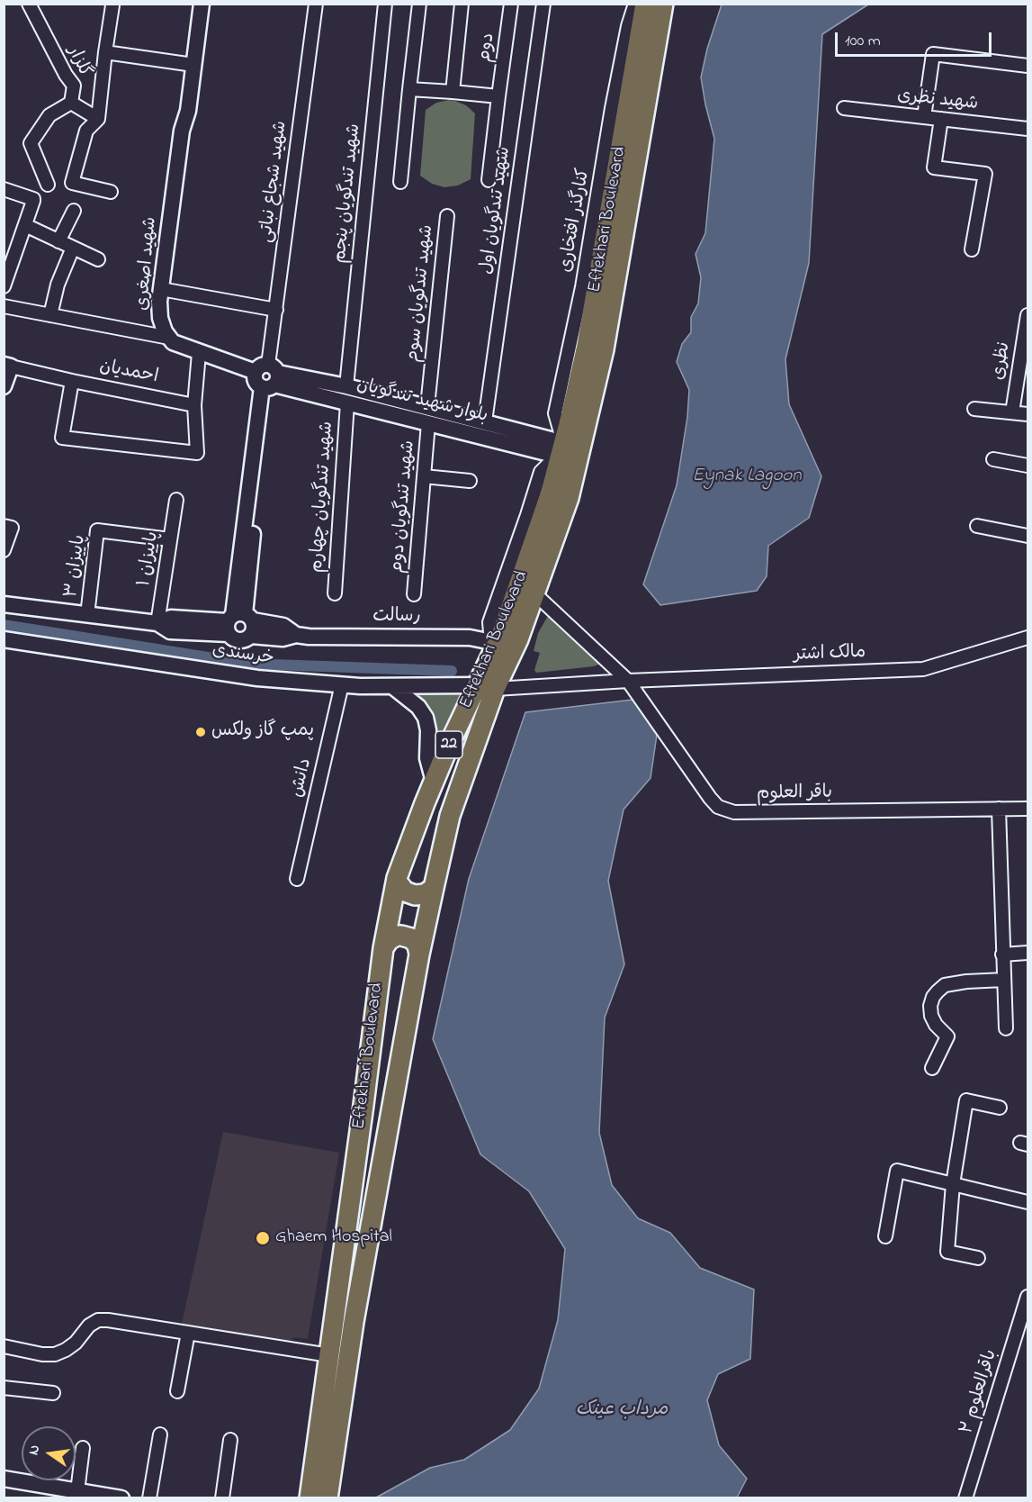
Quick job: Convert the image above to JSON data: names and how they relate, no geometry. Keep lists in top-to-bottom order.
{
  "streets": {
    "highway": ["Eftekhari Boulevard", "22"],
    "street": [
      "دوم",
      "گلزار",
      "شهید نظری",
      "شهید شجاع نباتی",
      "شهید تندگویان پنجم",
      "شهید تندگویان اول",
      "کنارگذر افتخاری",
      "شهید اصغری",
      "شهید تندگویان سوم",
      "نظری",
      "احمدیان",
      "بلوار شهید تندگویان",
      "شهید تندگویان چهارم",
      "شهید تندگویان دوم",
      "پاییزان ۱",
      "پاییزان ۳",
      "رسالت",
      "مالک اشتر",
      "خرسندی",
      "دانش",
      "باقر العلوم",
      "باقرالعلوم ۲"
    ]
  },
  "crossings": [
    ["شهید شجاع نباتی", "بلوار شهید تندگویان"],
    ["شهید تندگویان پنجم", "بلوار شهید تندگویان"],
    ["شهید تندگویان اول", "بلوار شهید تندگویان"],
    ["Eftekhari Boulevard", "کنارگذر افتخاری"],
    ["Eftekhari Boulevard", "بلوار شهید تندگویان"],
    ["Eftekhari Boulevard", "رسالت"],
    ["Eftekhari Boulevard", "خرسندی"],
    ["Eftekhari Boulevard", "باقر العلوم"],
    ["کنارگذر افتخاری", "بلوار شهید تندگویان"],
    ["شهید تندگویان سوم", "بلوار شهید تندگویان"],
    ["بلوار شهید تندگویان", "شهید تندگویان چهارم"],
    ["بلوار شهید تندگویان", "شهید تندگویان دوم"],
    ["پاییزان ۱", "پاییزان ۳"],
    ["پاییزان ۱", "رسالت"],
    ["پاییزان ۳", "رسالت"],
    ["مالک اشتر", "باقر العلوم"],
    ["خرسندی", "دانش"]
  ],
  "water": ["Eynak Lagoon", "مرداب عینک"],
  "places": ["پمپ گاز ولکس", "Ghaem Hospital"],
  "scale_bar": "100 m",
  "north": "left"
}
